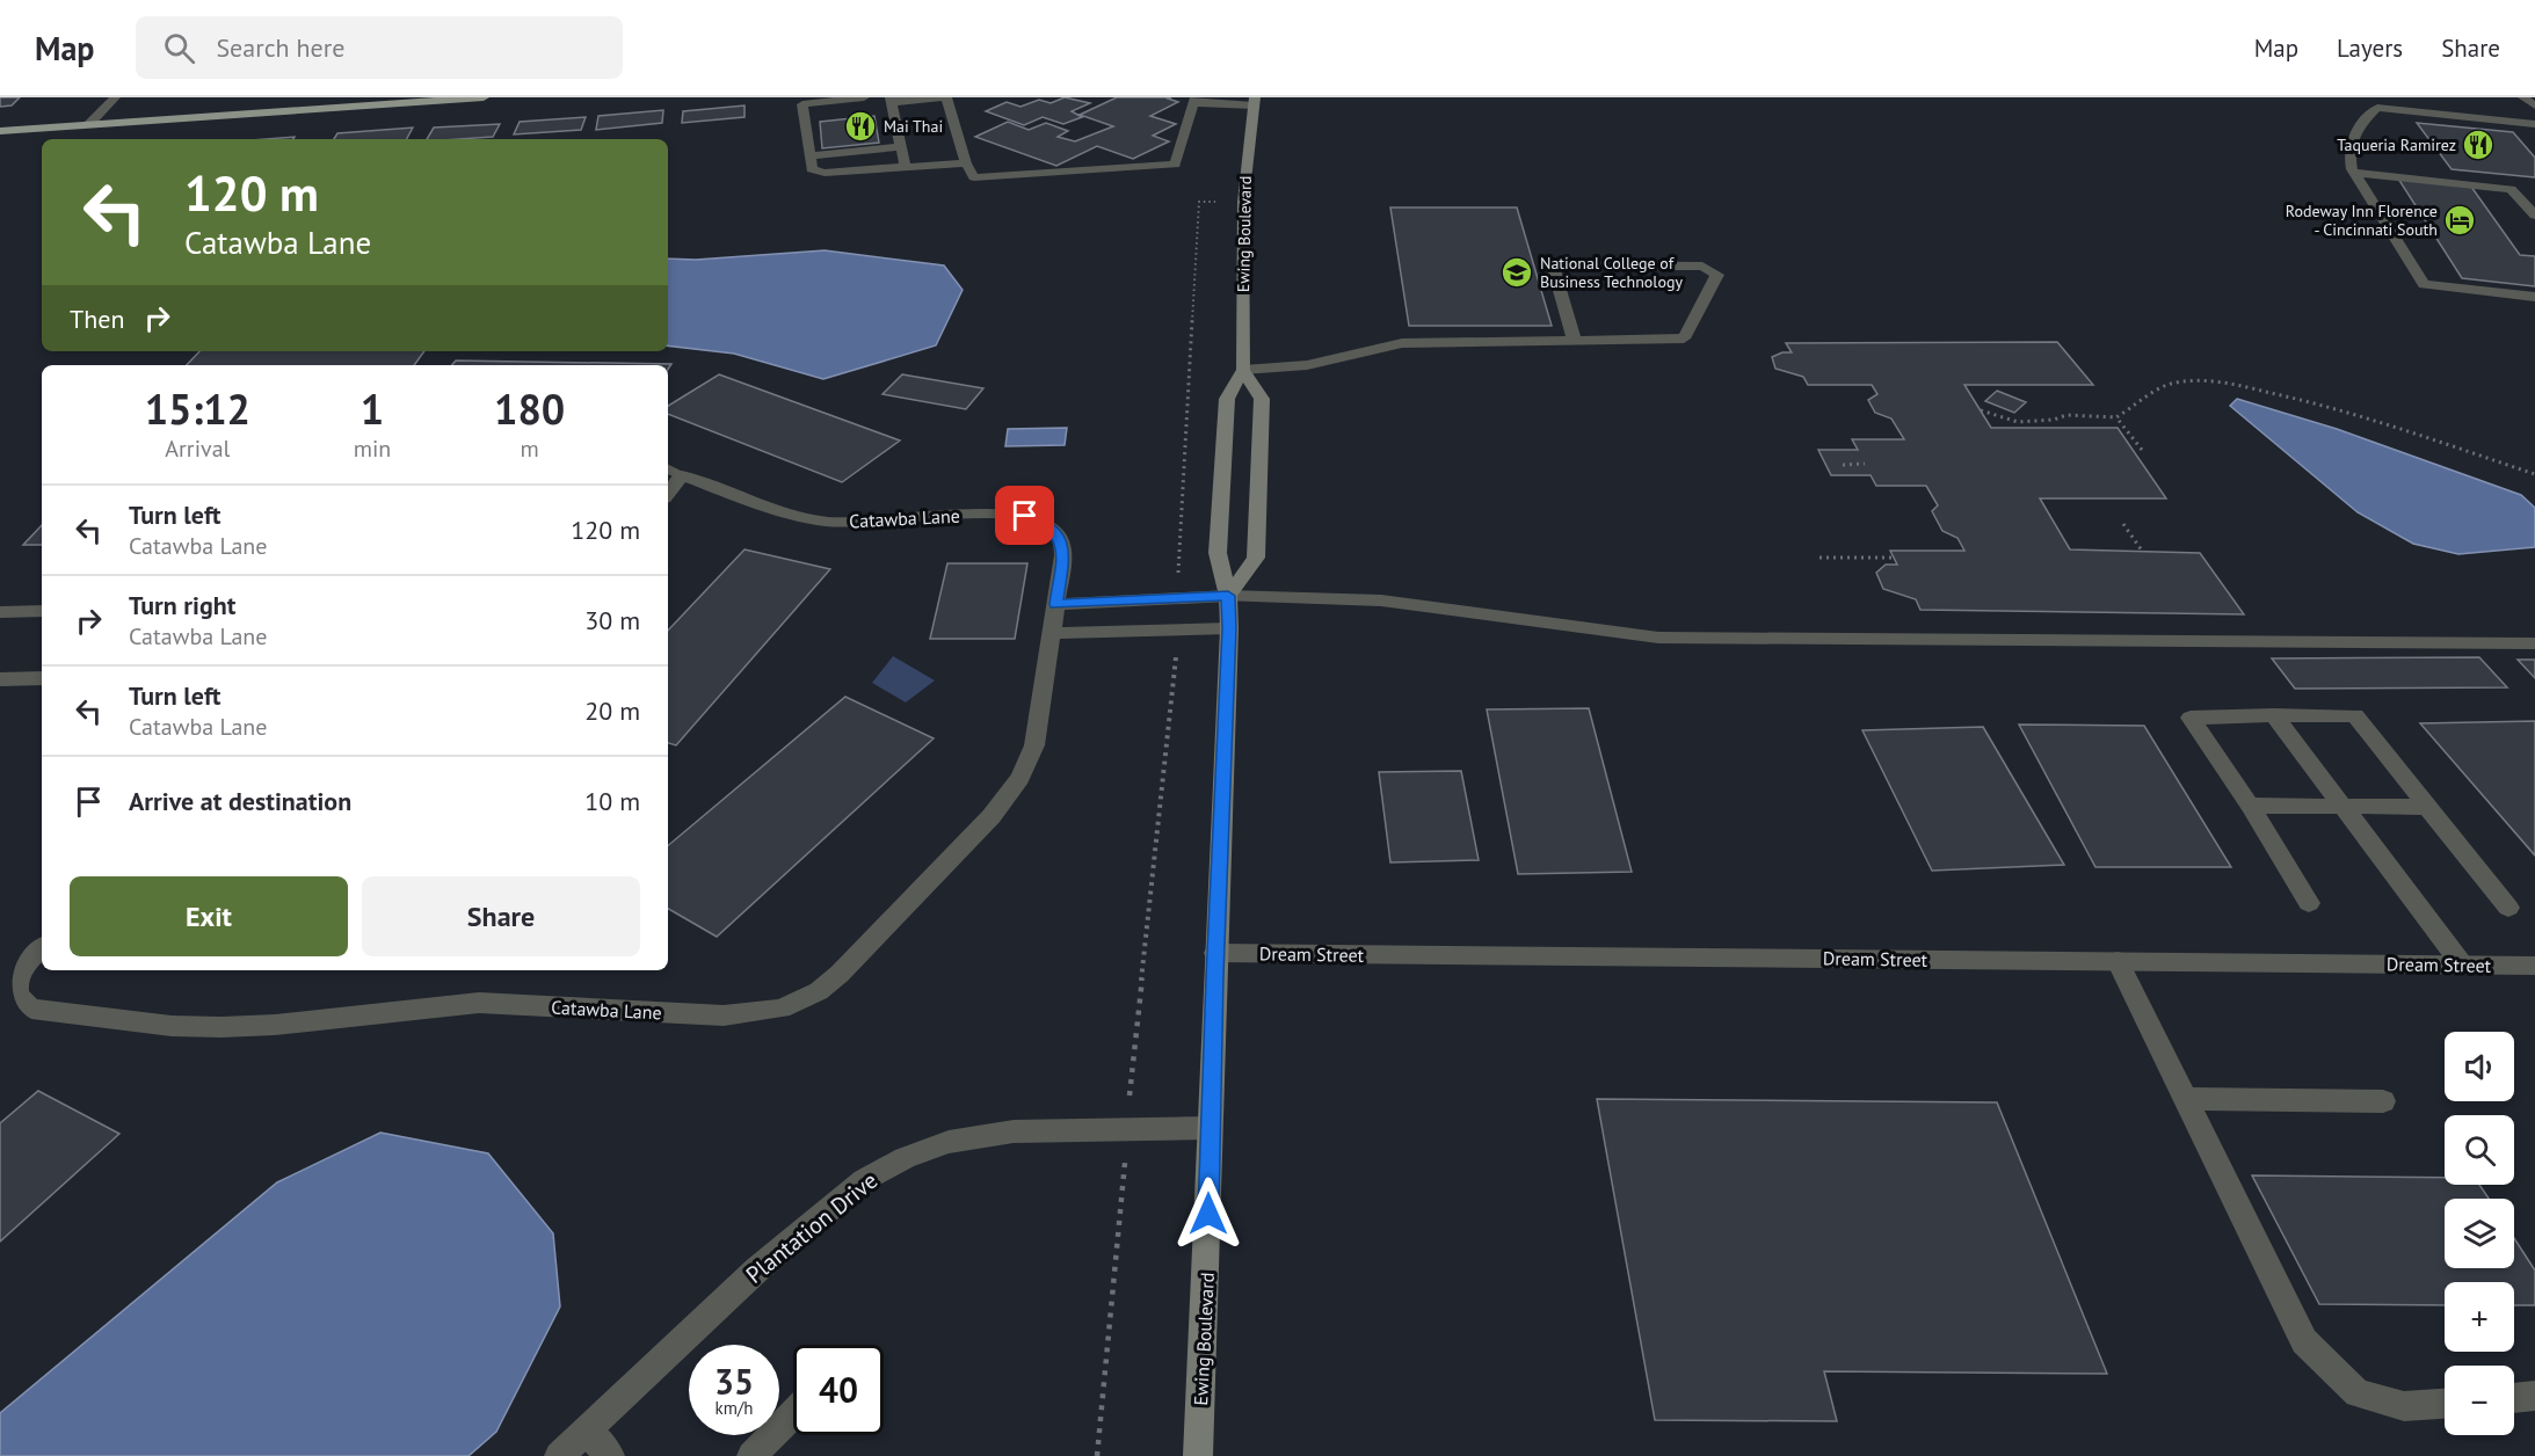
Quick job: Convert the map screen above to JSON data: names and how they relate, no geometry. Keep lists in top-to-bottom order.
{
  "streets": {
    "street": [
      "Ewing Boulevard",
      "Catawba Lane",
      "Dream Street",
      "Plantation Drive"
    ]
  },
  "crossings": [
    ["Ewing Boulevard", "Dream Street"],
    ["Ewing Boulevard", "Plantation Drive"]
  ],
  "places": {
    "restaurant": ["Mai Thai", "Taqueria Ramirez"],
    "hotel": ["Rodeway Inn Florence - Cincinnati South"],
    "school or university": ["National College of Business Technology"]
  },
  "page": {
    "header": "Map",
    "search": "Search here",
    "nav": ["Map", "Layers", "Share"],
    "turn": ["120 m", "Catawba Lane"],
    "then": "Then",
    "eta": [
      "15:12",
      "Arrival",
      "1",
      "min",
      "180",
      "m"
    ],
    "list": [
      {
        "name": "Turn left",
        "note": "Catawba Lane",
        "value": "120 m"
      },
      {
        "name": "Turn right",
        "note": "Catawba Lane",
        "value": "30 m"
      },
      {
        "name": "Turn left",
        "note": "Catawba Lane",
        "value": "20 m"
      },
      {
        "name": "Arrive at destination",
        "value": "10 m"
      }
    ],
    "buttons": ["Exit", "Share"],
    "map_buttons": ["+", "−"],
    "speed": "35 km/h",
    "limit": "40"
  }
}
